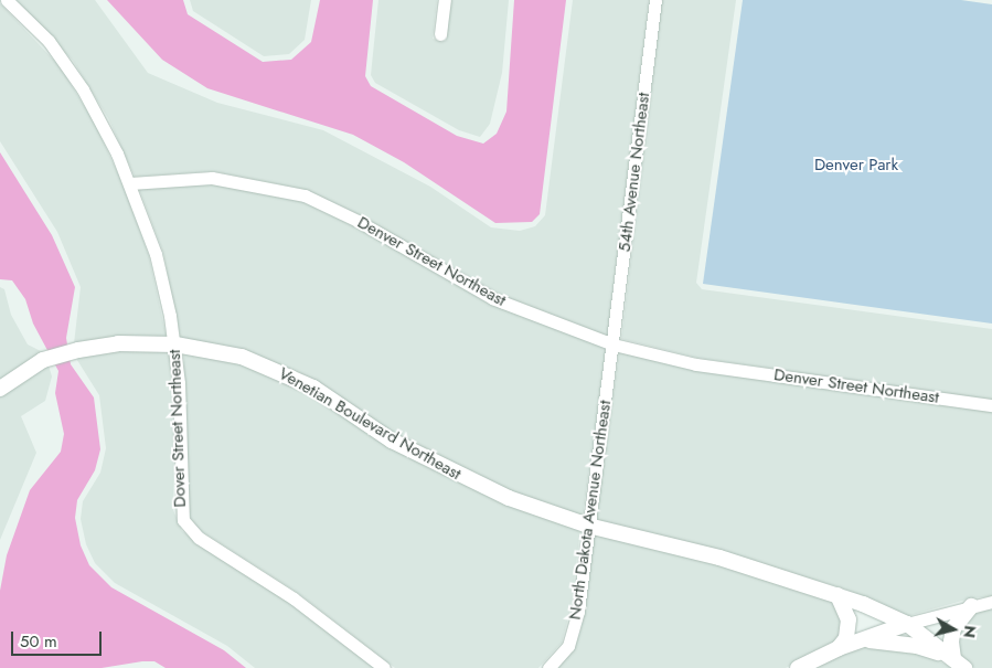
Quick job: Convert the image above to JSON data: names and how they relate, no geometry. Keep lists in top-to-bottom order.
{
  "streets": {
    "street": [
      "54th Avenue Northeast",
      "Denver Street Northeast",
      "Venetian Boulevard Northeast",
      "Dover Street Northeast",
      "North Dakota Avenue Northeast"
    ]
  },
  "crossings": [
    ["54th Avenue Northeast", "Denver Street Northeast"],
    ["54th Avenue Northeast", "North Dakota Avenue Northeast"],
    ["Denver Street Northeast", "Dover Street Northeast"],
    ["Denver Street Northeast", "North Dakota Avenue Northeast"],
    ["Venetian Boulevard Northeast", "Dover Street Northeast"],
    ["Venetian Boulevard Northeast", "North Dakota Avenue Northeast"]
  ],
  "parks": ["Denver Park"],
  "scale_bar": "50 m",
  "north": "right"
}
